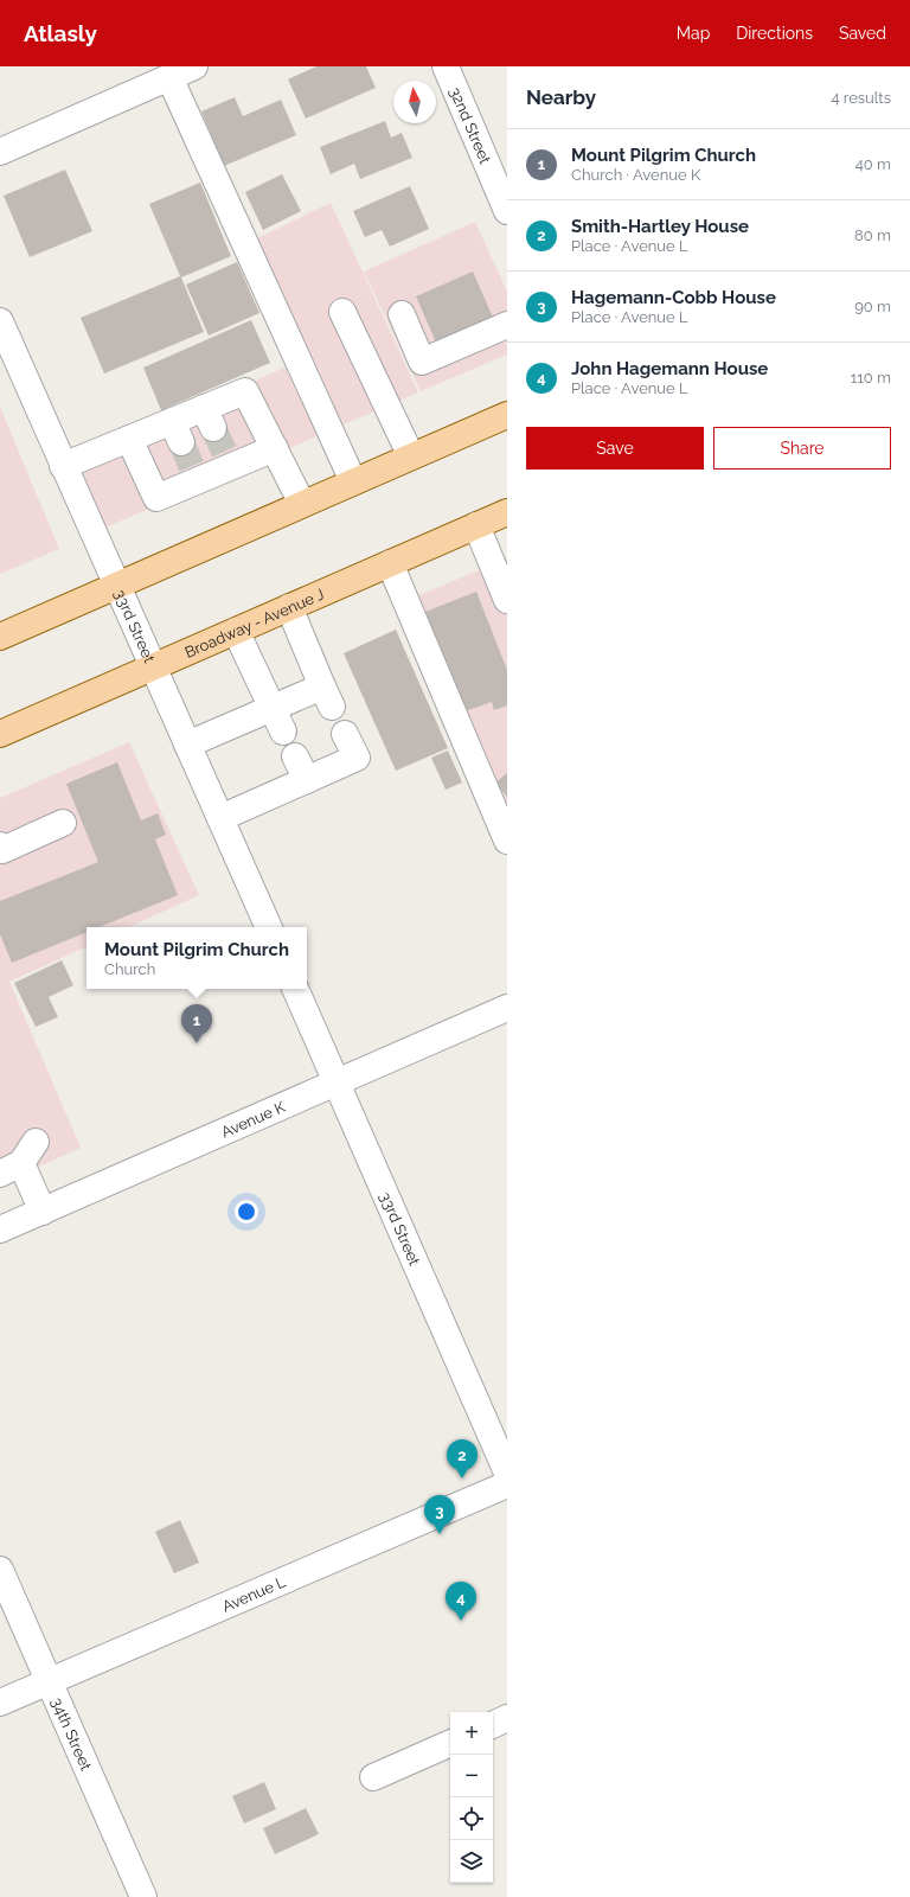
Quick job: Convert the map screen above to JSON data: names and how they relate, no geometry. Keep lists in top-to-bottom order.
{
  "streets": {
    "main road": ["Broadway - Avenue J"],
    "street": [
      "32nd Street",
      "33rd Street",
      "Avenue K",
      "Avenue L",
      "34th Street"
    ]
  },
  "crossings": [
    ["Broadway - Avenue J", "33rd Street"],
    ["33rd Street", "Avenue K"],
    ["Avenue L", "34th Street"]
  ],
  "north": "top",
  "page": {
    "header": "Atlasly",
    "nav": ["Map", "Directions", "Saved"],
    "heading": ["Nearby", "4 results"],
    "list": [
      {
        "mark": "1",
        "name": "Mount Pilgrim Church",
        "note": "Church · Avenue K",
        "value": "40 m"
      },
      {
        "mark": "2",
        "name": "Smith-Hartley House",
        "note": "Place · Avenue L",
        "value": "80 m"
      },
      {
        "mark": "3",
        "name": "Hagemann-Cobb House",
        "note": "Place · Avenue L",
        "value": "90 m"
      },
      {
        "mark": "4",
        "name": "John Hagemann House",
        "note": "Place · Avenue L",
        "value": "110 m"
      }
    ],
    "buttons": ["Save", "Share"],
    "popup": ["Mount Pilgrim Church", "Church"],
    "pins": [
      "1",
      "2",
      "3",
      "4"
    ],
    "map_buttons": ["+", "−"]
  }
}
